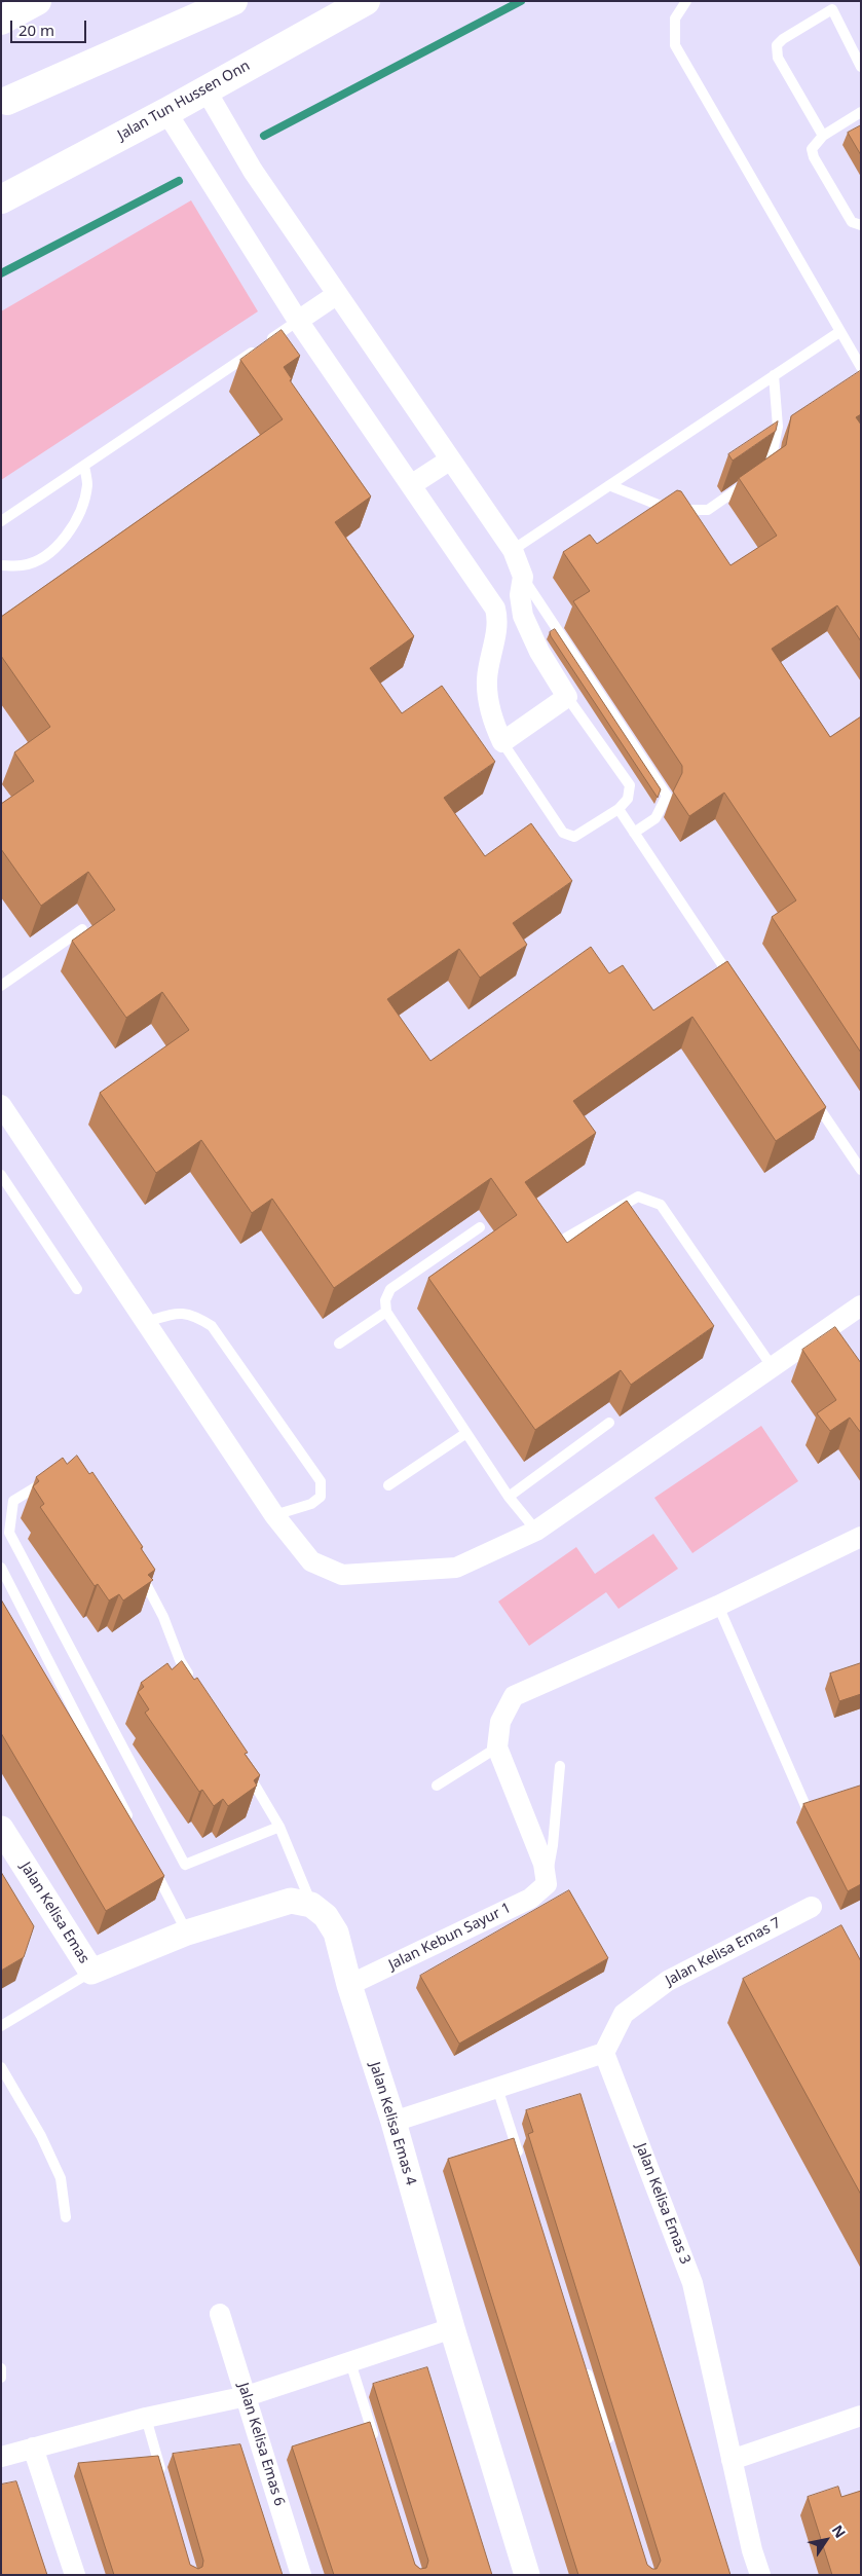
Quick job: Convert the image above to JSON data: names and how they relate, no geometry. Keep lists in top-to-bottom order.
{
  "streets": {
    "main road": ["Jalan Tun Hussen Onn"],
    "street": [
      "Jalan Kelisa Emas",
      "Jalan Kebun Sayur 1",
      "Jalan Kelisa Emas 7",
      "Jalan Kelisa Emas 4",
      "Jalan Kelisa Emas 3",
      "Jalan Kelisa Emas 6"
    ]
  },
  "crossings": [
    ["Jalan Kebun Sayur 1", "Jalan Kelisa Emas 4"],
    ["Jalan Kelisa Emas 7", "Jalan Kelisa Emas 3"]
  ],
  "scale_bar": "20 m",
  "north": "top right"
}
